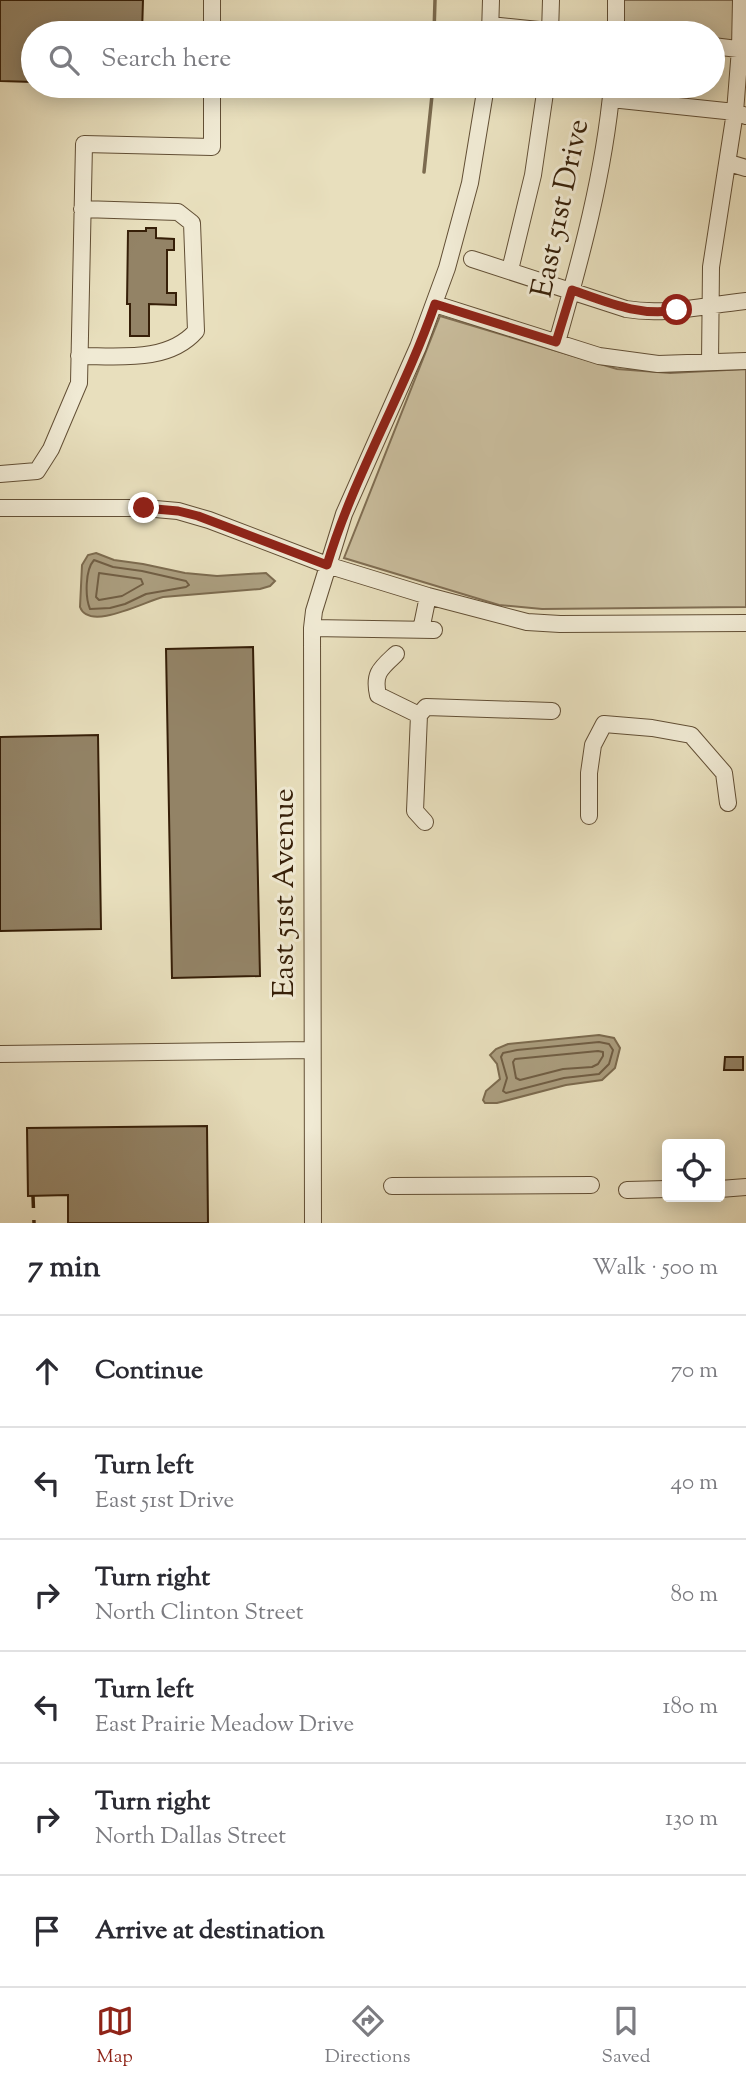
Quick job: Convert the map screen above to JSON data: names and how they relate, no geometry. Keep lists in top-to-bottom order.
{
  "streets": {
    "street": ["East 51st Drive", "East 51st Avenue"]
  },
  "page": {
    "search": "Search here",
    "heading": ["7 min", "Walk · 500 m"],
    "list": [
      ["Continue", "70 m"],
      ["Turn left", "East 51st Drive", "40 m"],
      ["Turn right", "North Clinton Street", "80 m"],
      ["Turn left", "East Prairie Meadow Drive", "180 m"],
      ["Turn right", "North Dallas Street", "130 m"],
      "Arrive at destination"
    ],
    "nav": ["Map", "Directions", "Saved"]
  }
}
